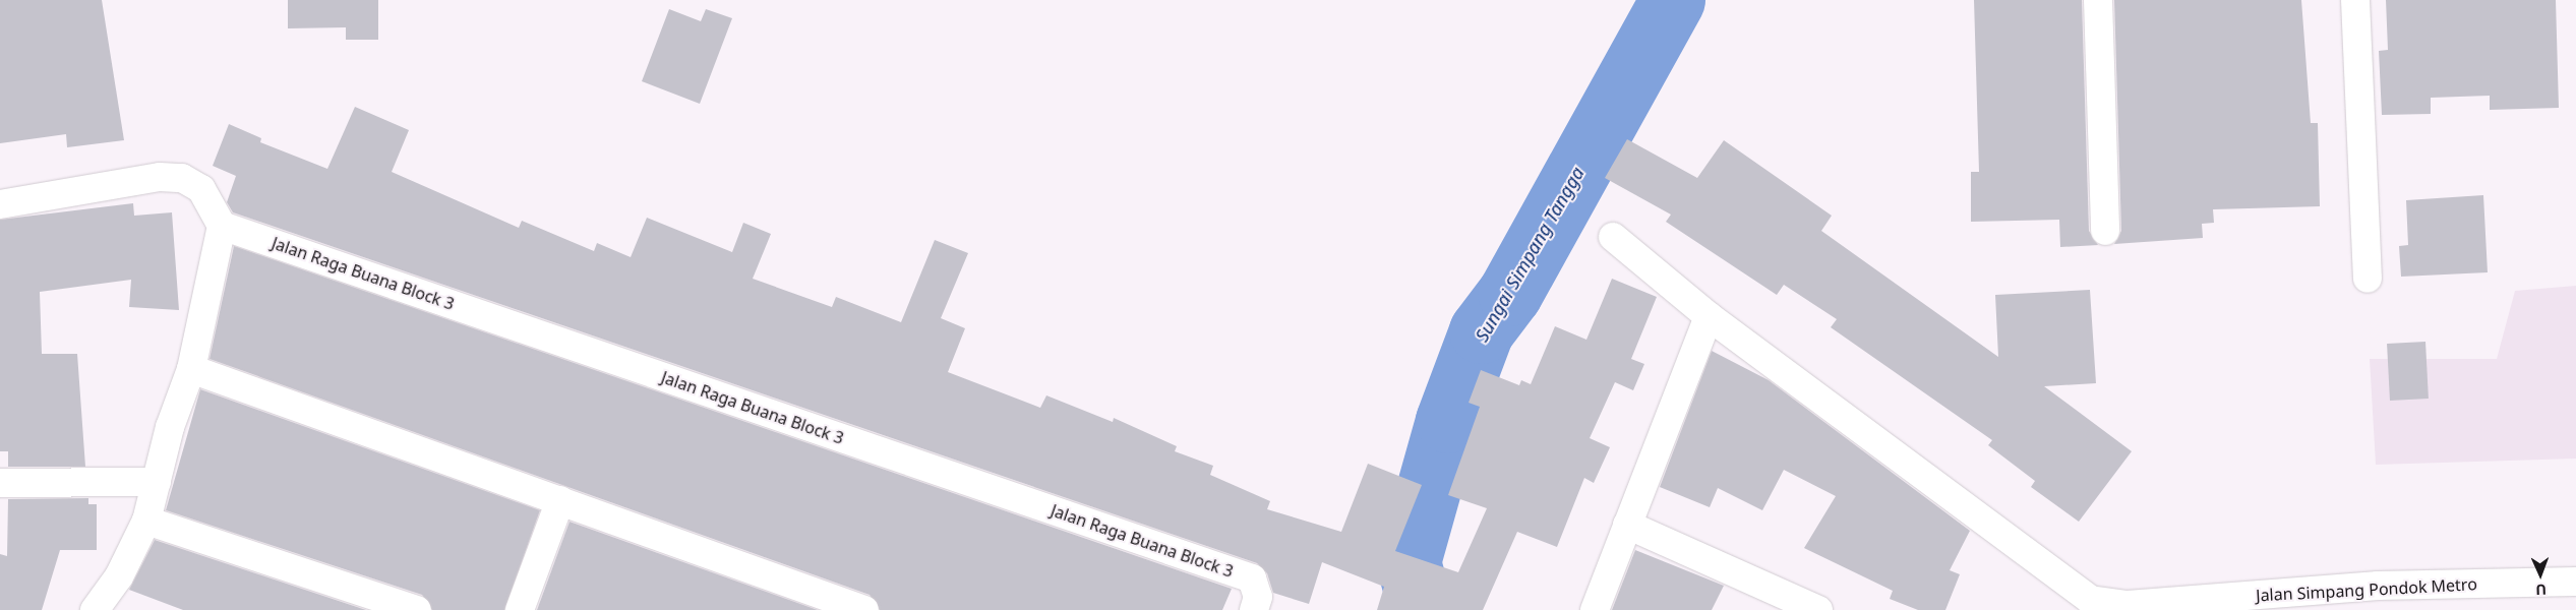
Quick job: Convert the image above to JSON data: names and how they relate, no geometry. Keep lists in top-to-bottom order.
{
  "streets": {
    "street": ["Jalan Raga Buana Block 3", "Jalan Simpang Pondok Metro"]
  },
  "water": ["Sungai Simpang Tangga"],
  "north": "bottom"
}
